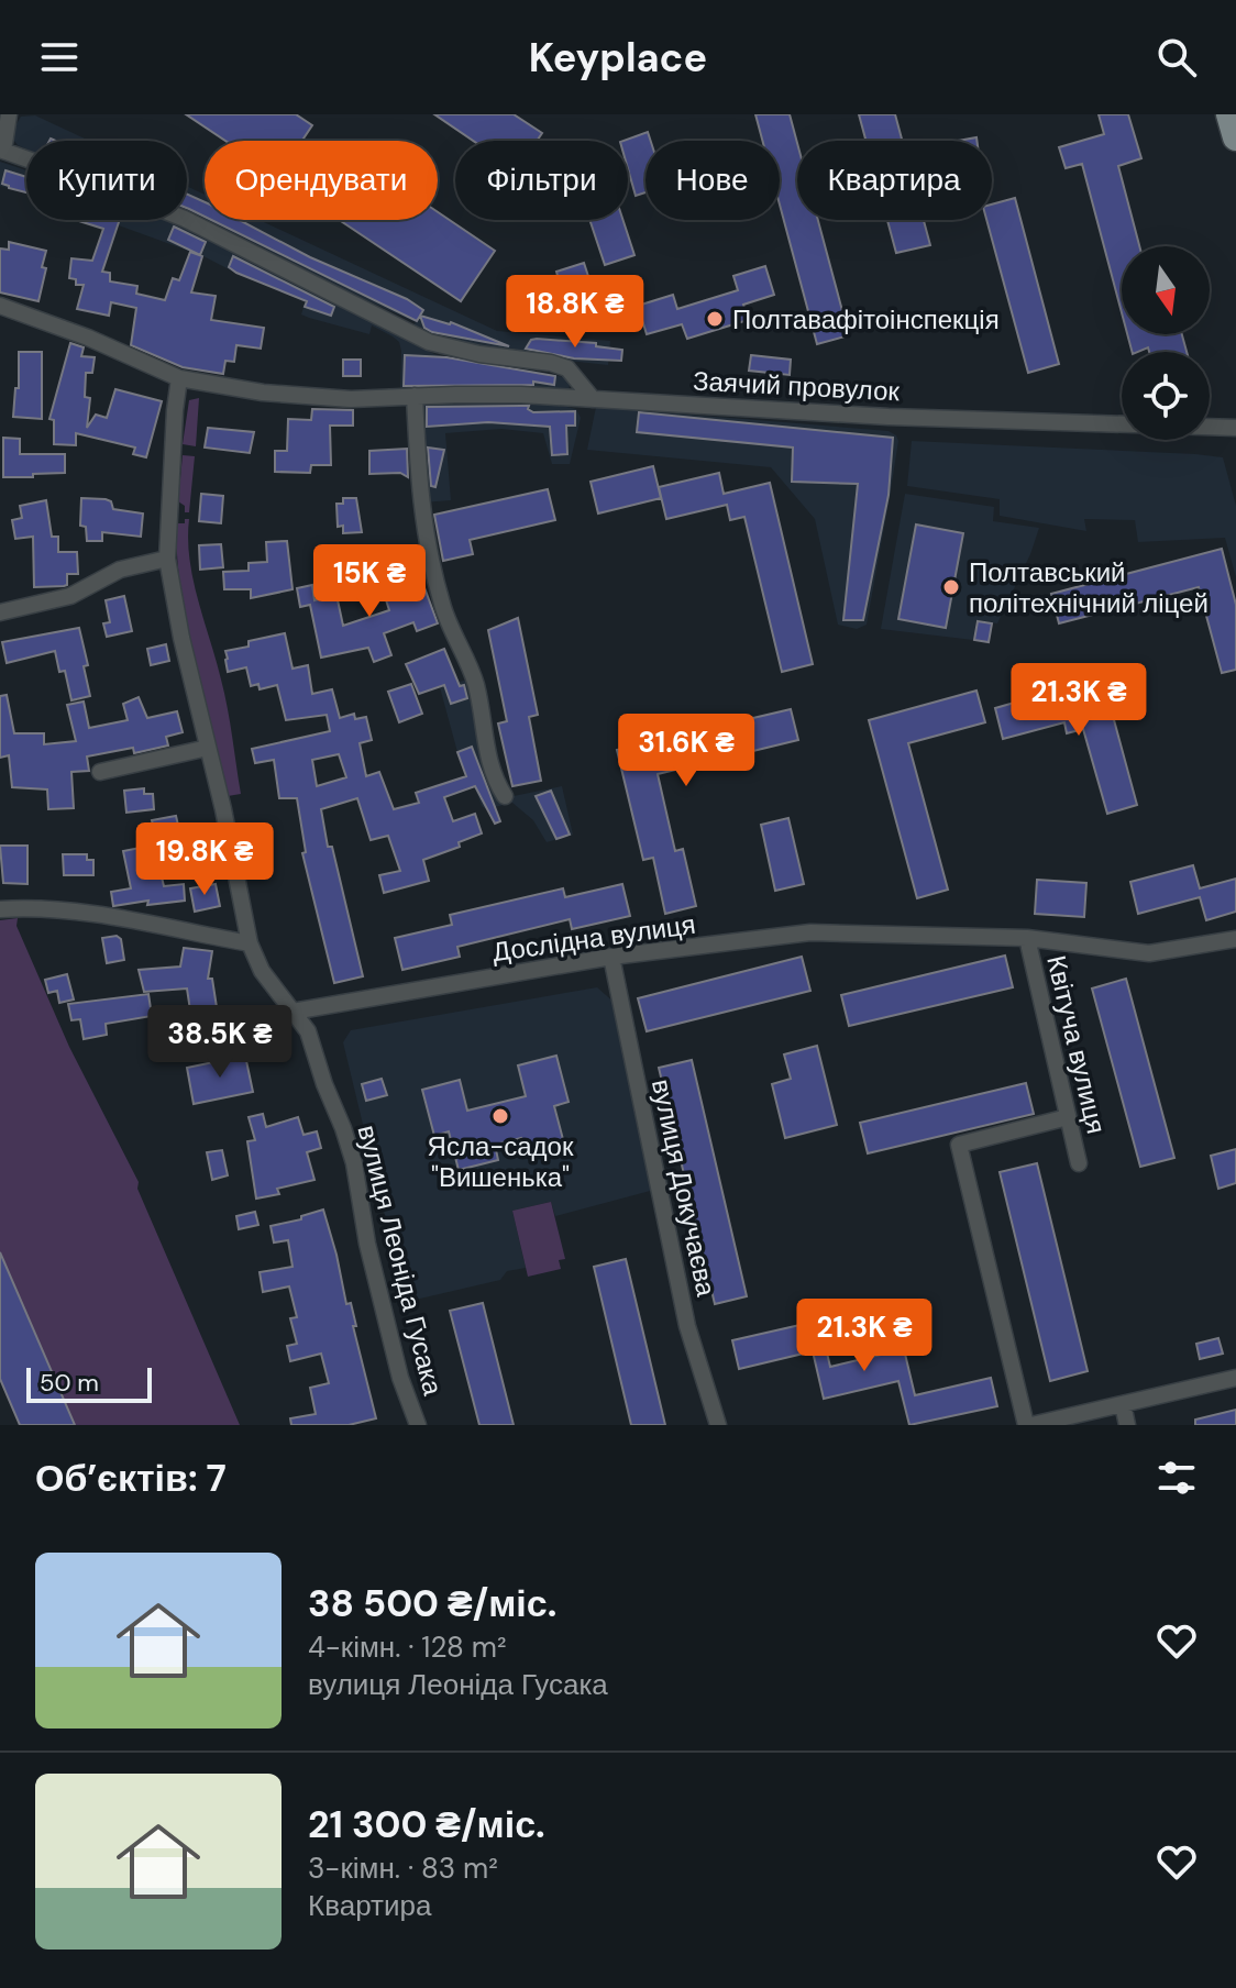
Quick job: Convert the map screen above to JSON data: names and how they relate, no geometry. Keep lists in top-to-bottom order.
{
  "streets": {
    "street": [
      "Заячий провулок",
      "Дослідна вулиця",
      "Квітуча вулиця",
      "вулиця Докучаєва",
      "вулиця Леоніда Гусака"
    ]
  },
  "crossings": [
    ["Дослідна вулиця", "Квітуча вулиця"],
    ["Дослідна вулиця", "вулиця Докучаєва"],
    ["Дослідна вулиця", "вулиця Леоніда Гусака"]
  ],
  "places": ["Полтавафітоінспекція", "Полтавський політехнічний ліцей", "Ясла-садок \"Вишенька\""],
  "scale_bar": "50 m",
  "north": "bottom",
  "page": {
    "header": "Keyplace",
    "chip": [
      "Купити",
      "Орендувати",
      "Фільтри",
      "Нове",
      "Квартира"
    ],
    "price": [
      "18.8K ₴",
      "15K ₴",
      "21.3K ₴",
      "31.6K ₴",
      "19.8K ₴",
      "38.5K ₴",
      "21.3K ₴"
    ],
    "scale": "50 m",
    "heading": "Об’єктів: 7",
    "list": [
      {
        "name": "38 500 ₴/міс.",
        "note": "4-кімн. · 128 m² · вулиця Леоніда Гусака"
      },
      {
        "name": "21 300 ₴/міс.",
        "note": "3-кімн. · 83 m² · Квартира"
      }
    ]
  }
}
